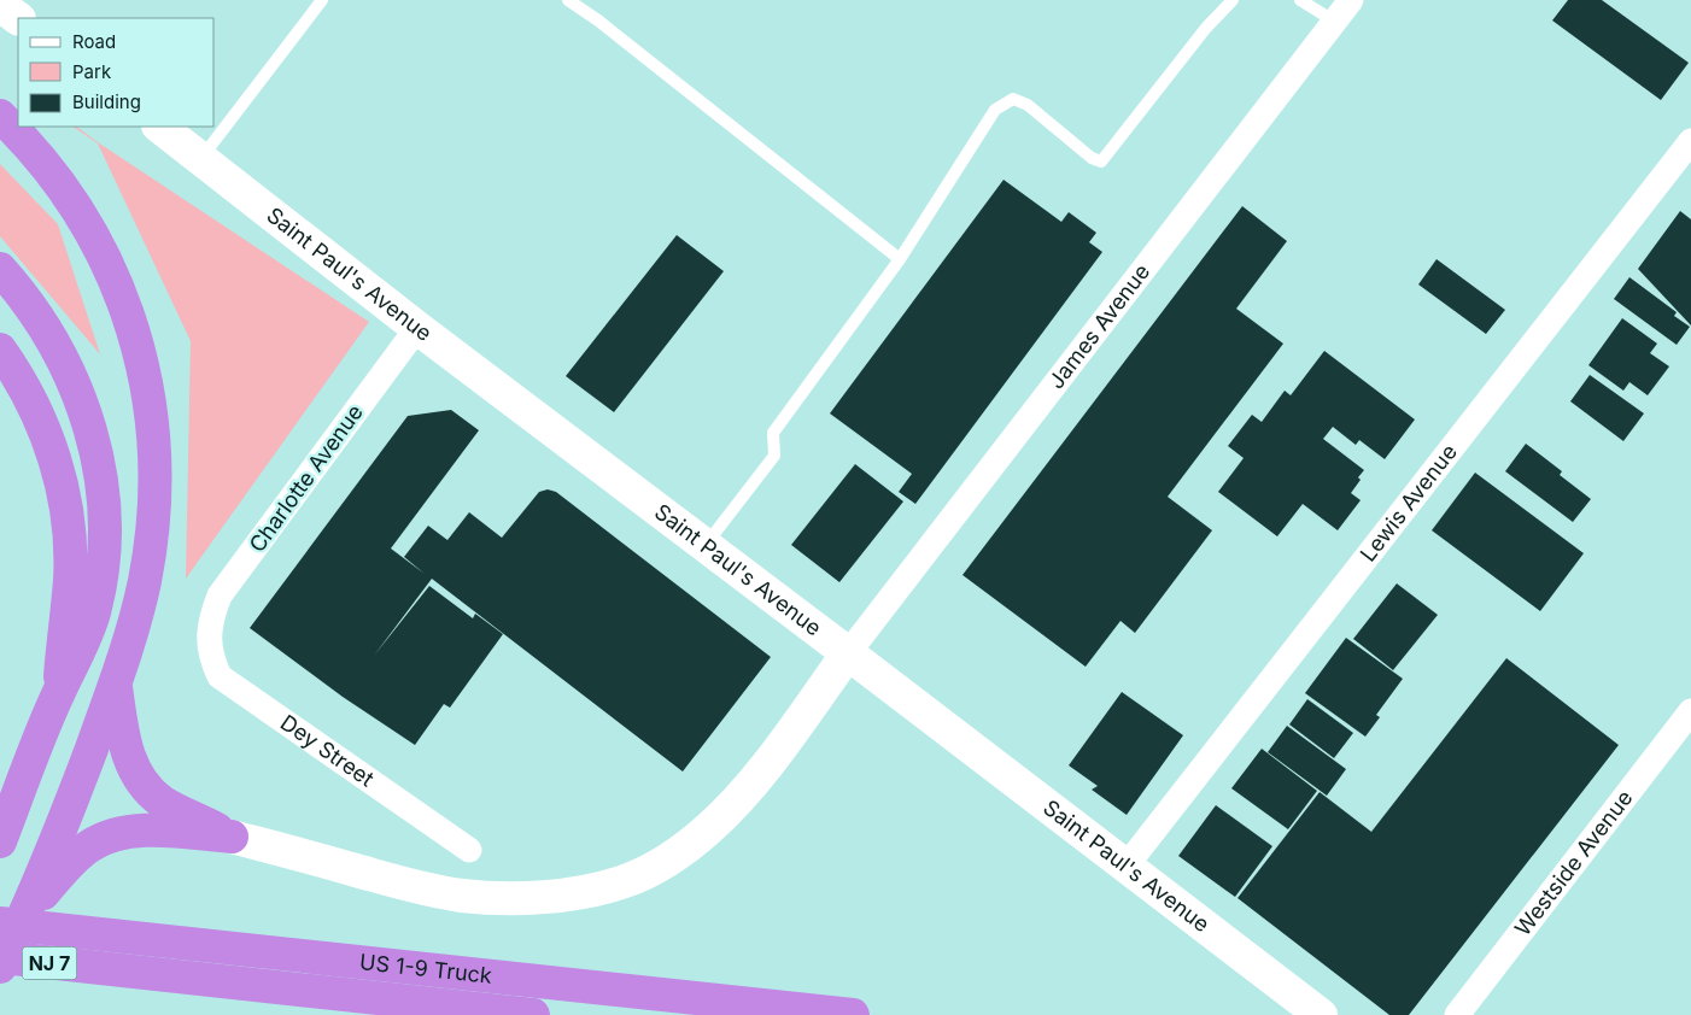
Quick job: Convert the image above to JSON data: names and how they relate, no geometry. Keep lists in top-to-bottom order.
{
  "streets": {
    "highway": ["NJ 7", "US 1-9 Truck"],
    "street": [
      "Saint Paul's Avenue",
      "James Avenue",
      "Charlotte Avenue",
      "Lewis Avenue",
      "Dey Street",
      "Westside Avenue"
    ]
  },
  "crossings": [
    ["Saint Paul's Avenue", "James Avenue"],
    ["Saint Paul's Avenue", "Charlotte Avenue"],
    ["Saint Paul's Avenue", "Lewis Avenue"],
    ["Charlotte Avenue", "Dey Street"]
  ],
  "legend": ["Road", "Park", "Building"]
}
